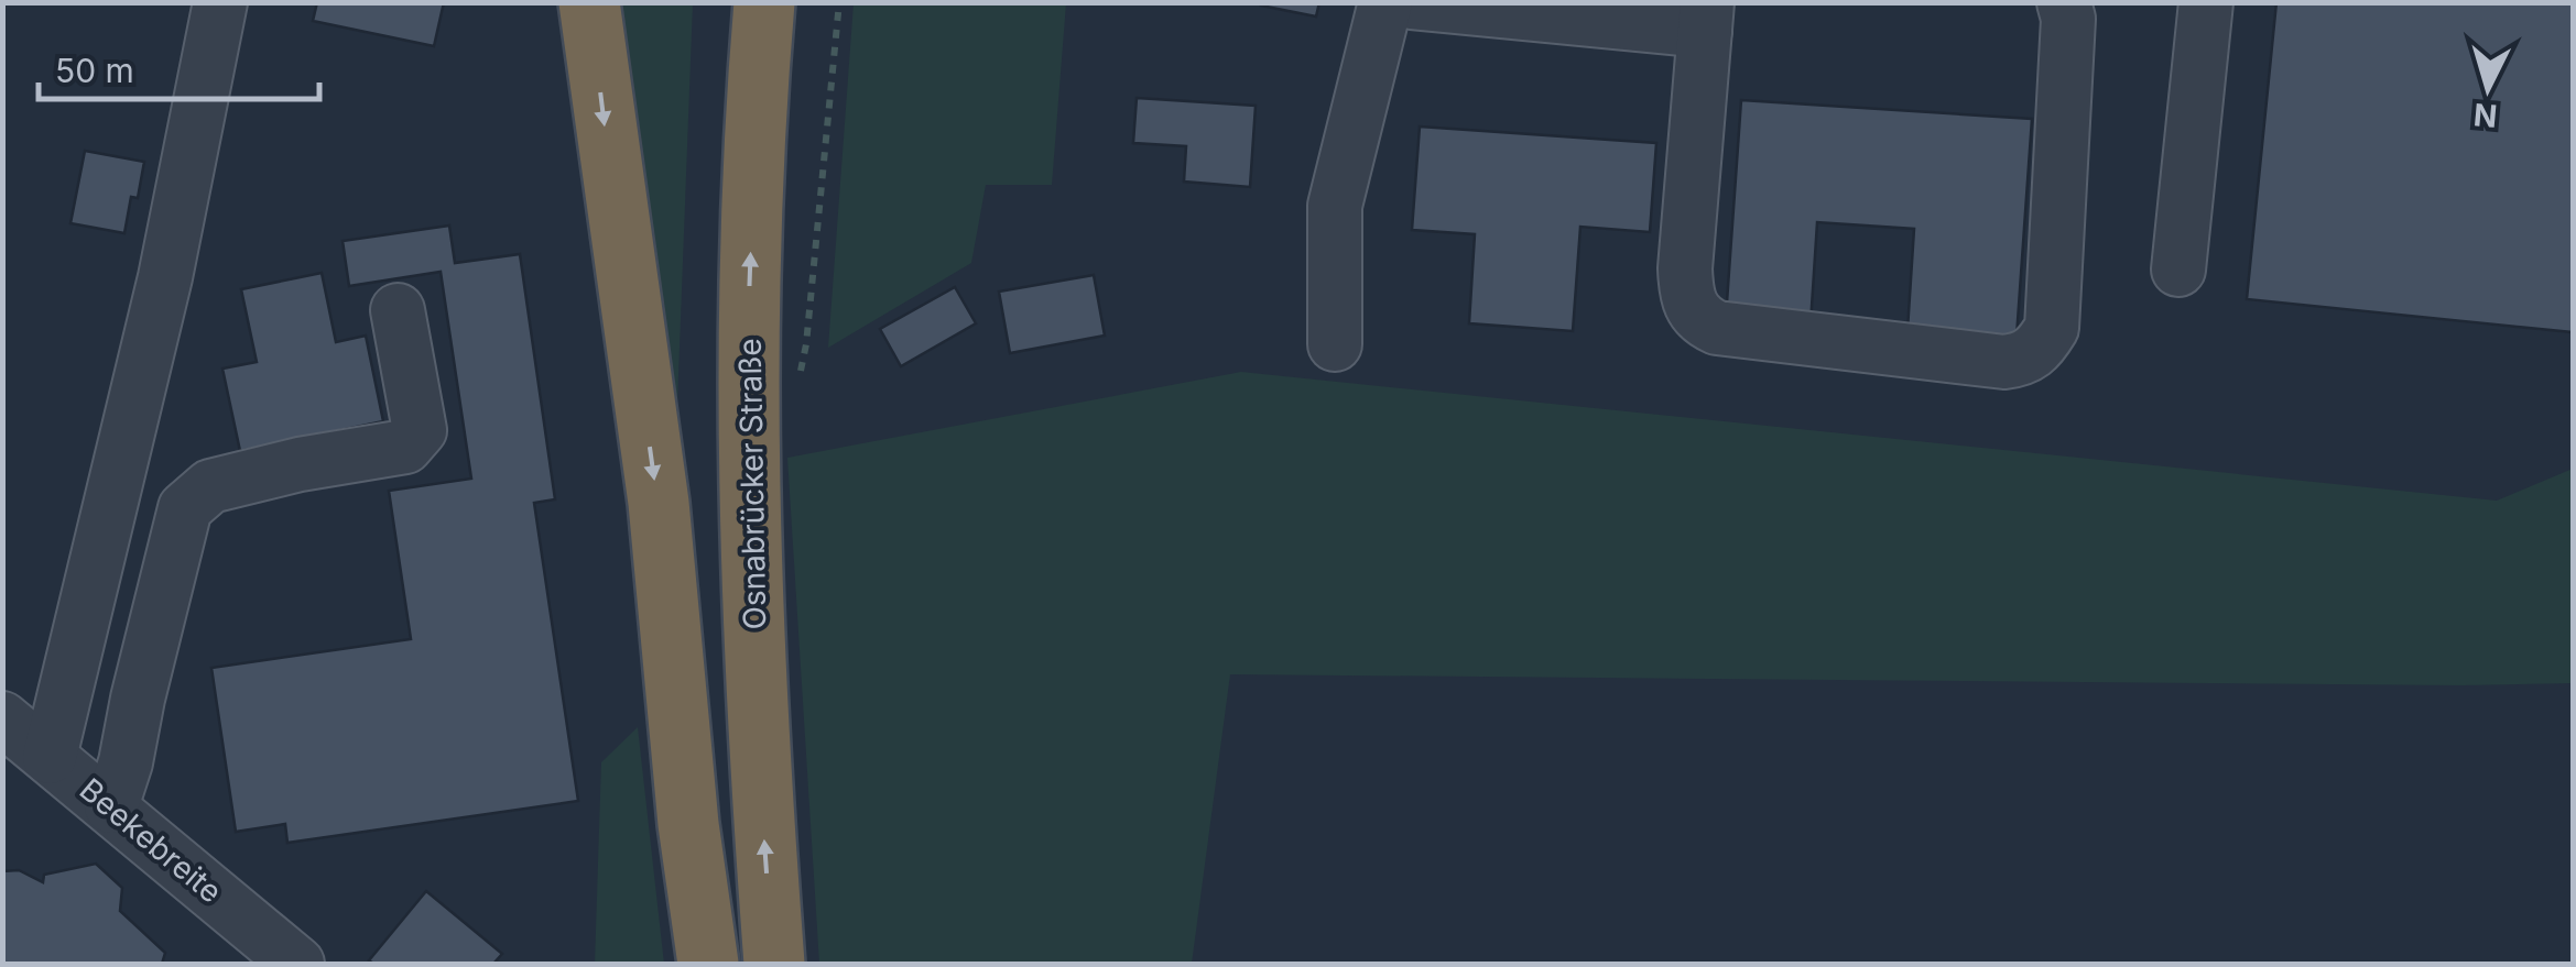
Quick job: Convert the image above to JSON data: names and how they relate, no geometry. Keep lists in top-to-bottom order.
{
  "streets": {
    "highway": ["Osnabrücker Straße"],
    "street": ["Beekebreite"]
  },
  "scale_bar": "50 m",
  "north": "bottom"
}
